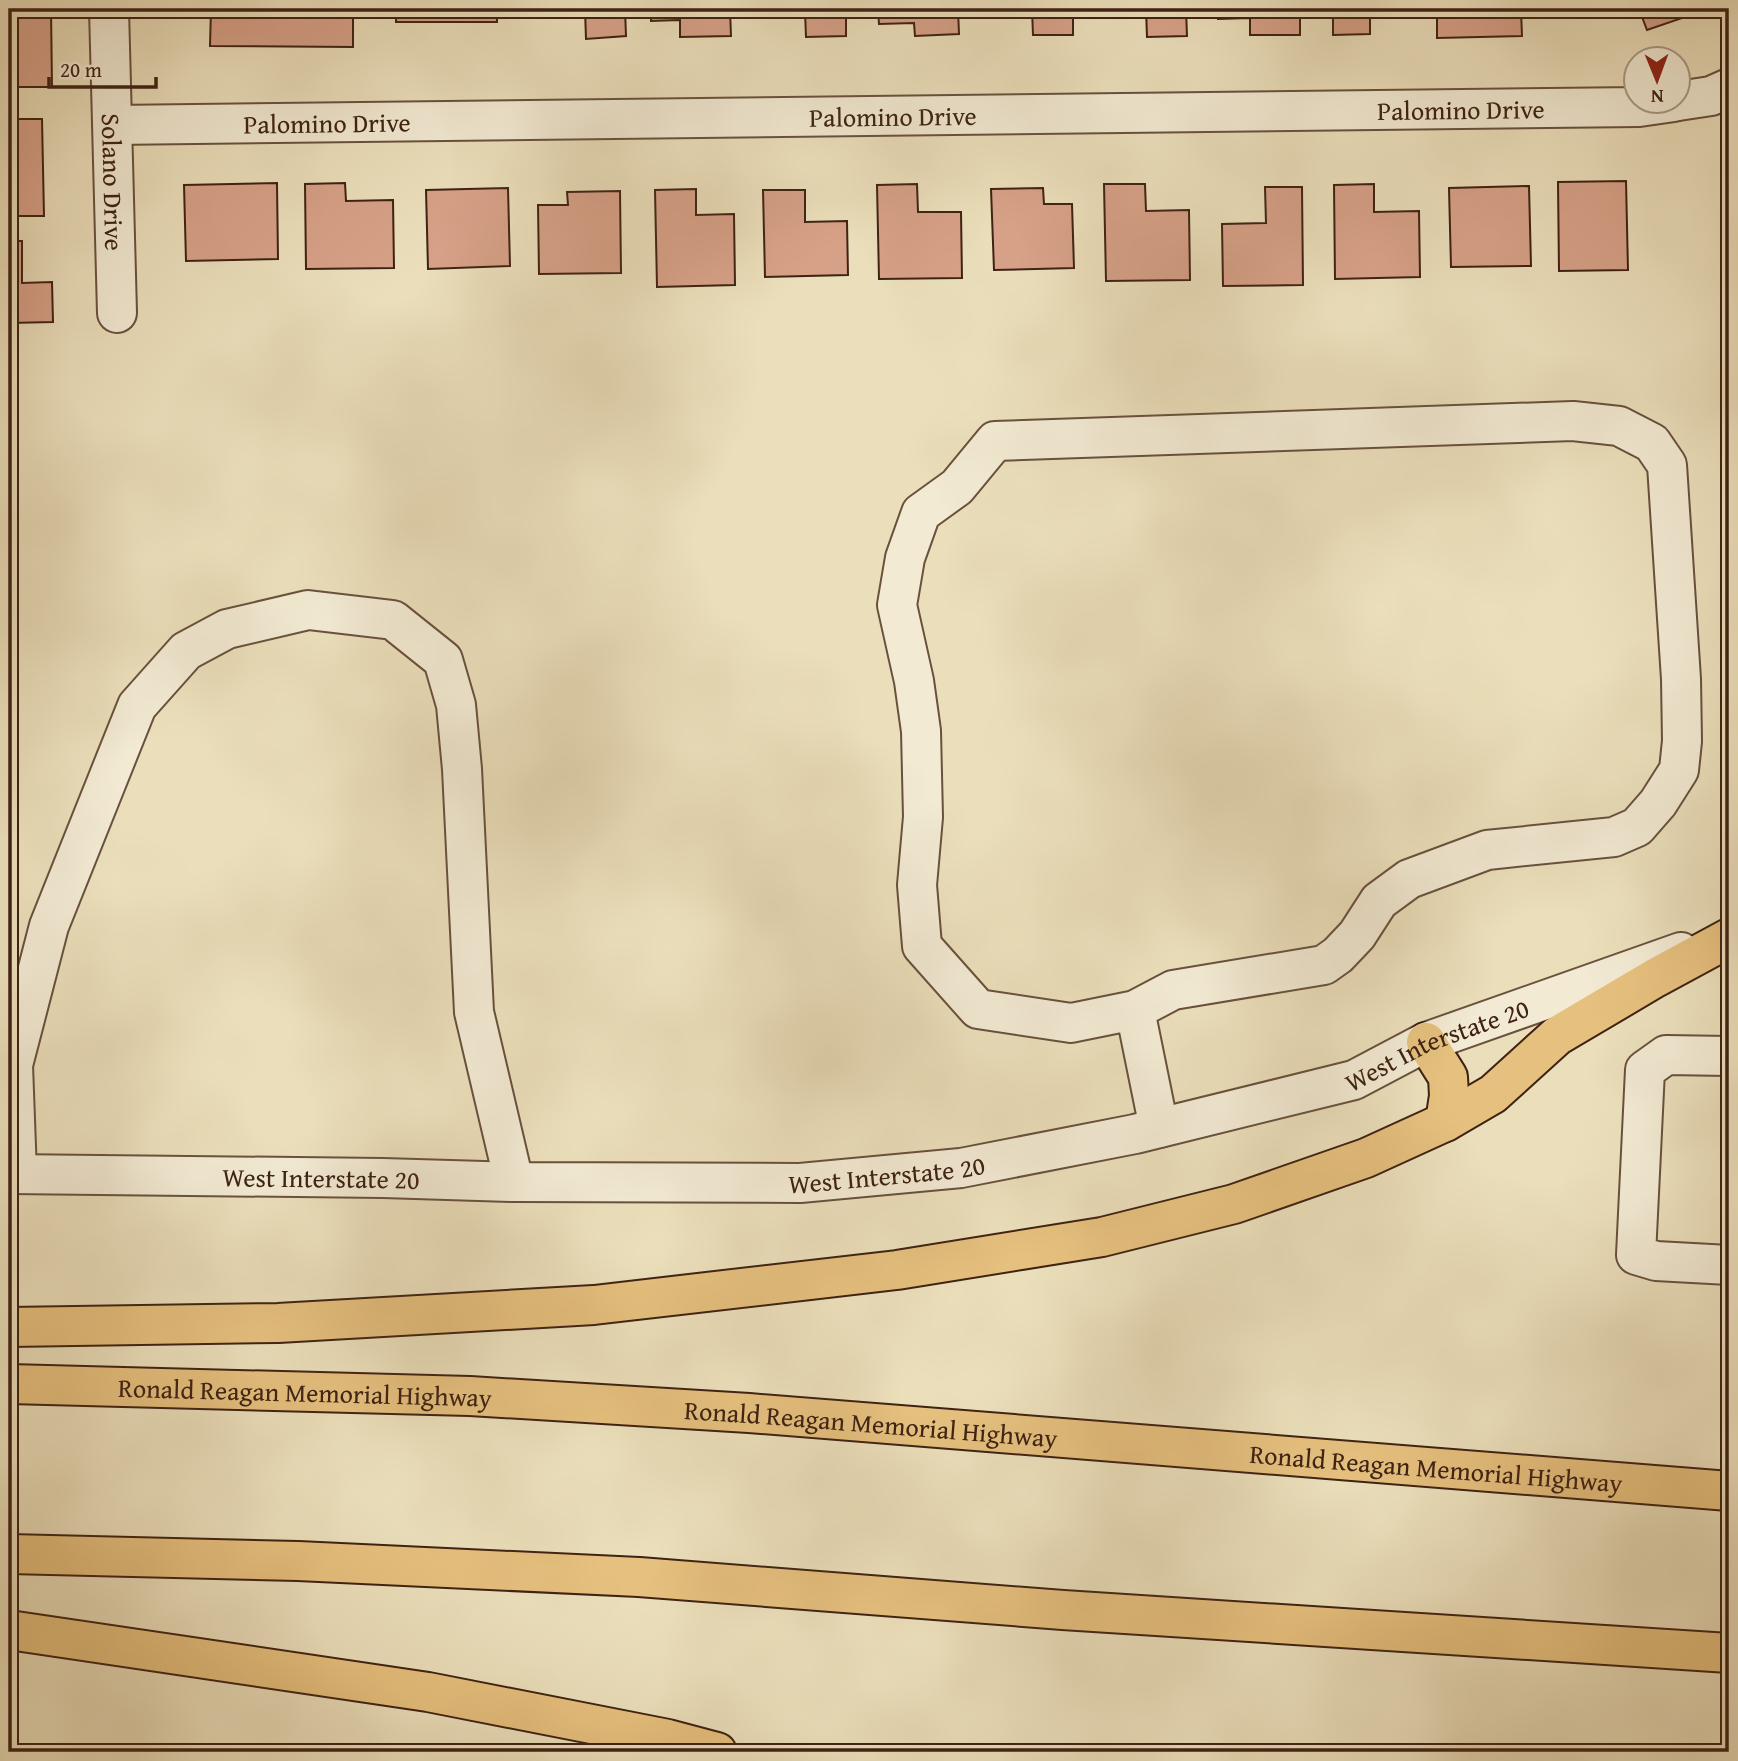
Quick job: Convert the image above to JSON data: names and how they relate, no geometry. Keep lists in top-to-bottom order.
{
  "streets": {
    "highway": ["Ronald Reagan Memorial Highway"],
    "street": ["Palomino Drive", "Solano Drive", "West Interstate 20"]
  },
  "crossings": [
    ["Palomino Drive", "Solano Drive"]
  ],
  "scale_bar": "20 m",
  "north": "bottom"
}
